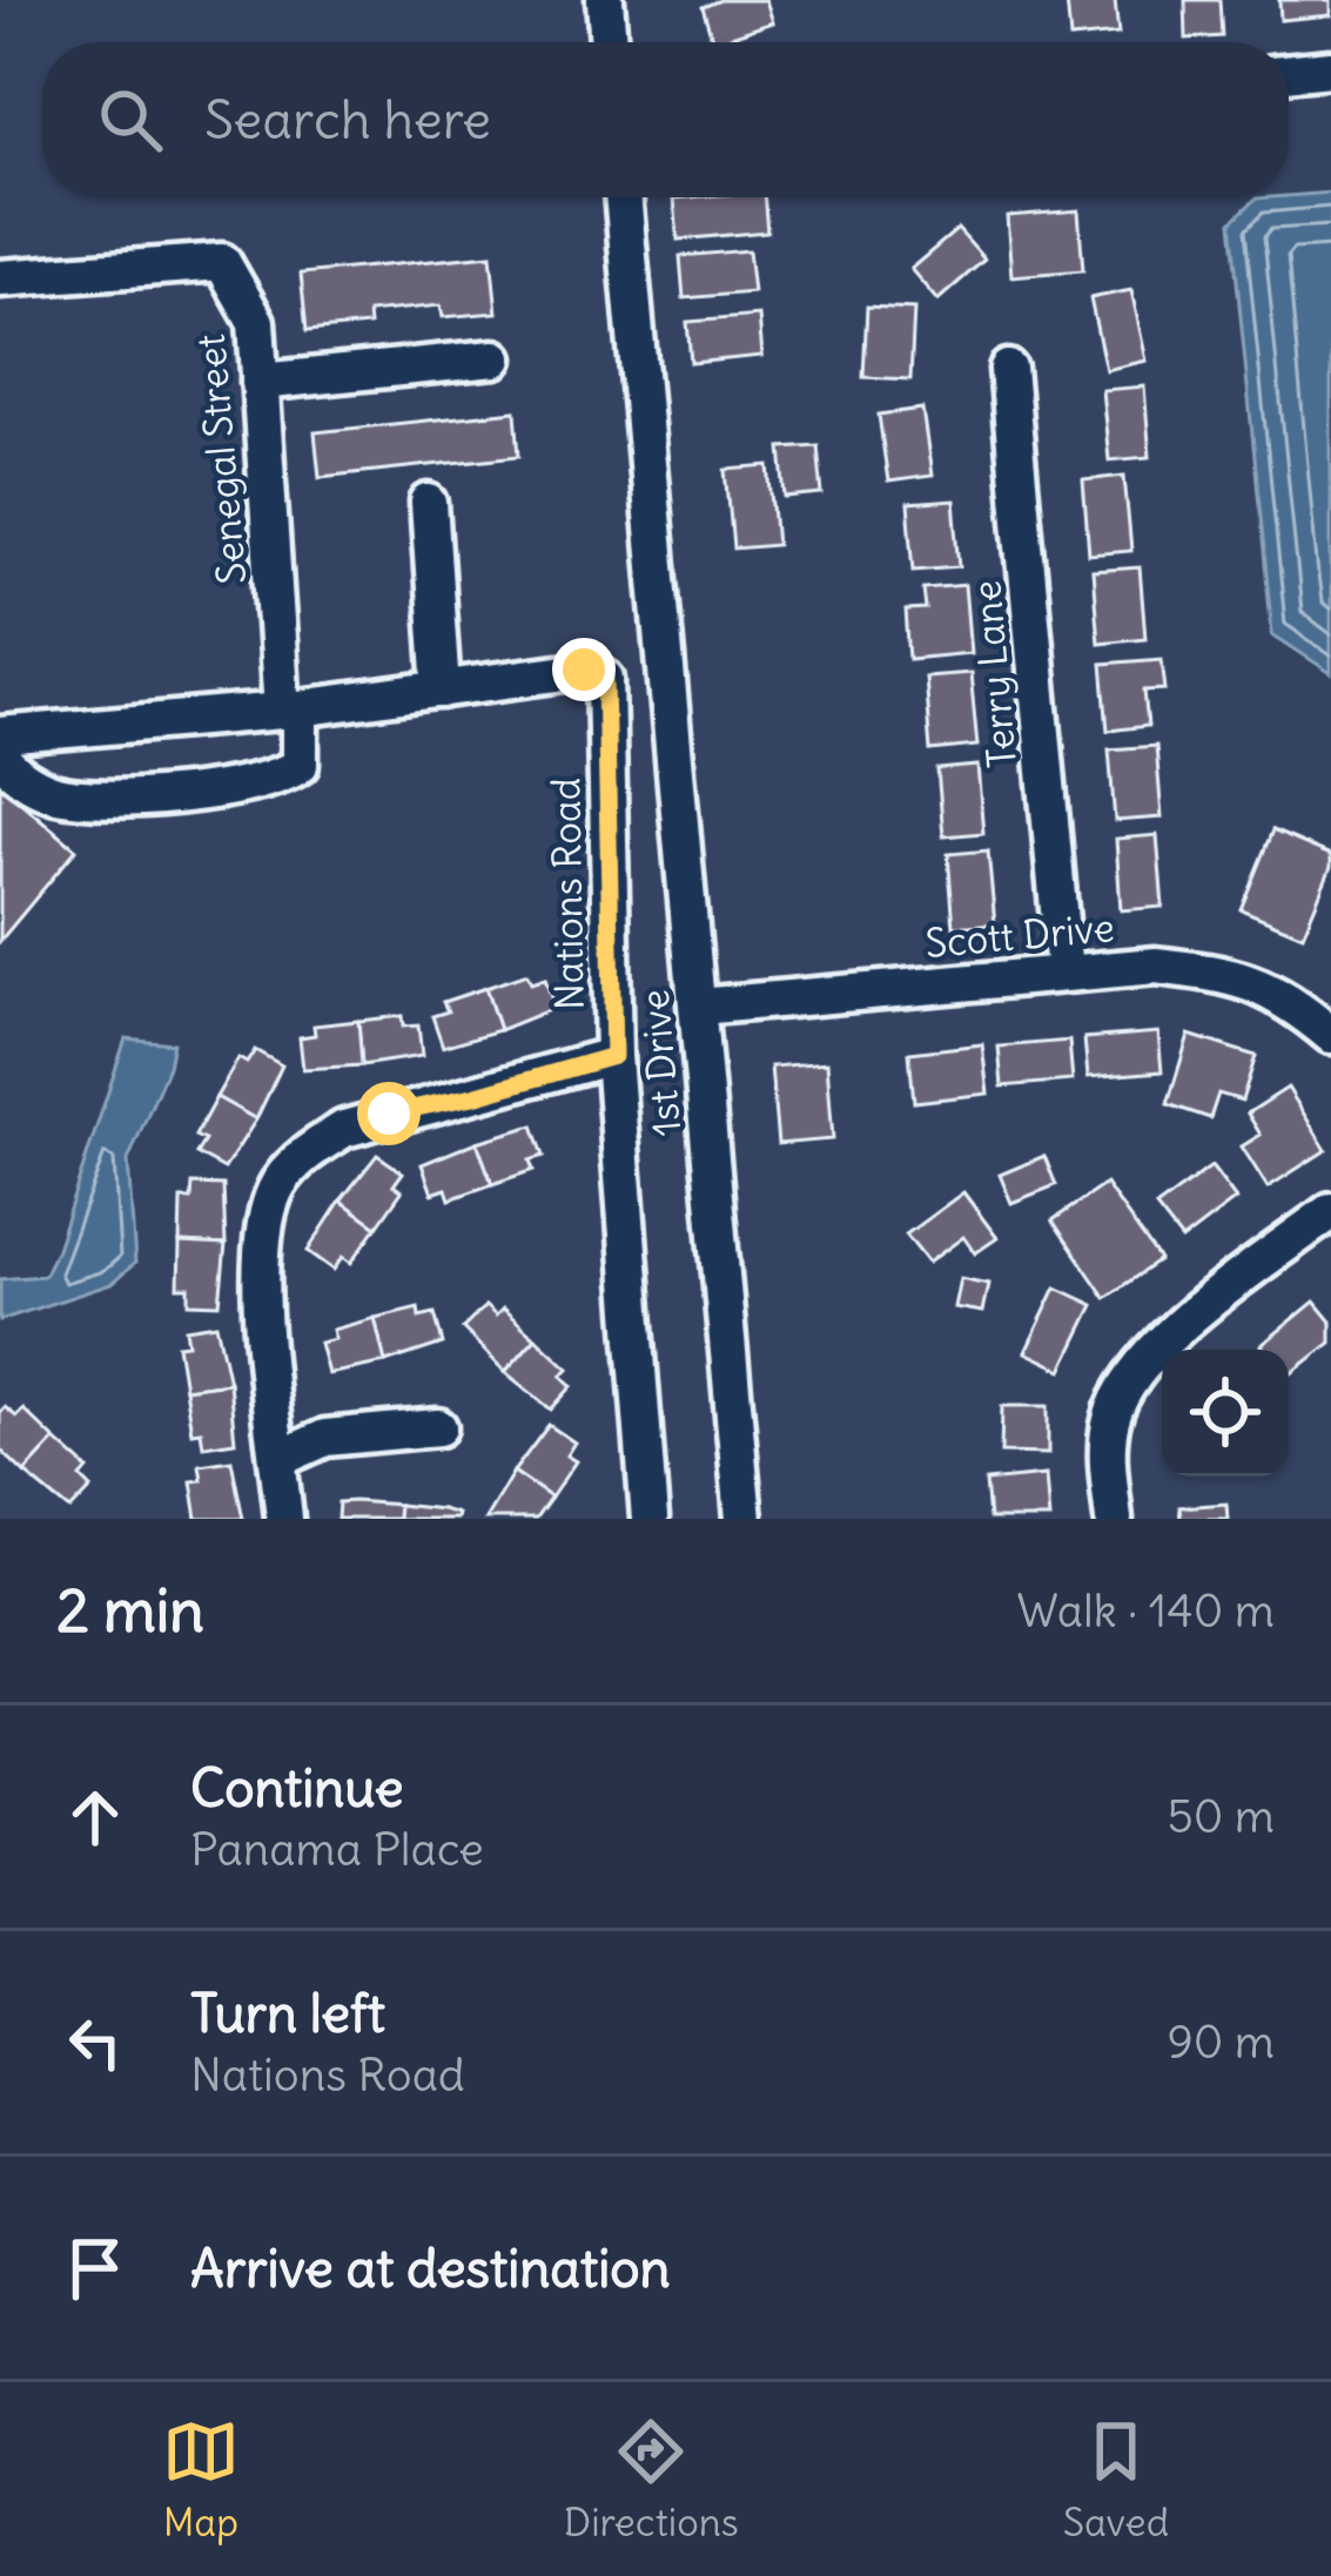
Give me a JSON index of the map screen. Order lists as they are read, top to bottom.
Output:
{
  "streets": {
    "street": [
      "Senegal Street",
      "Terry Lane",
      "Nations Road",
      "Scott Drive",
      "1st Drive"
    ]
  },
  "crossings": [
    ["Senegal Street", "Nations Road"],
    ["Terry Lane", "Scott Drive"],
    ["Scott Drive", "1st Drive"]
  ],
  "page": {
    "search": "Search here",
    "heading": ["2 min", "Walk · 140 m"],
    "list": [
      ["Continue", "Panama Place", "50 m"],
      ["Turn left", "Nations Road", "90 m"],
      "Arrive at destination"
    ],
    "nav": ["Map", "Directions", "Saved"]
  }
}
